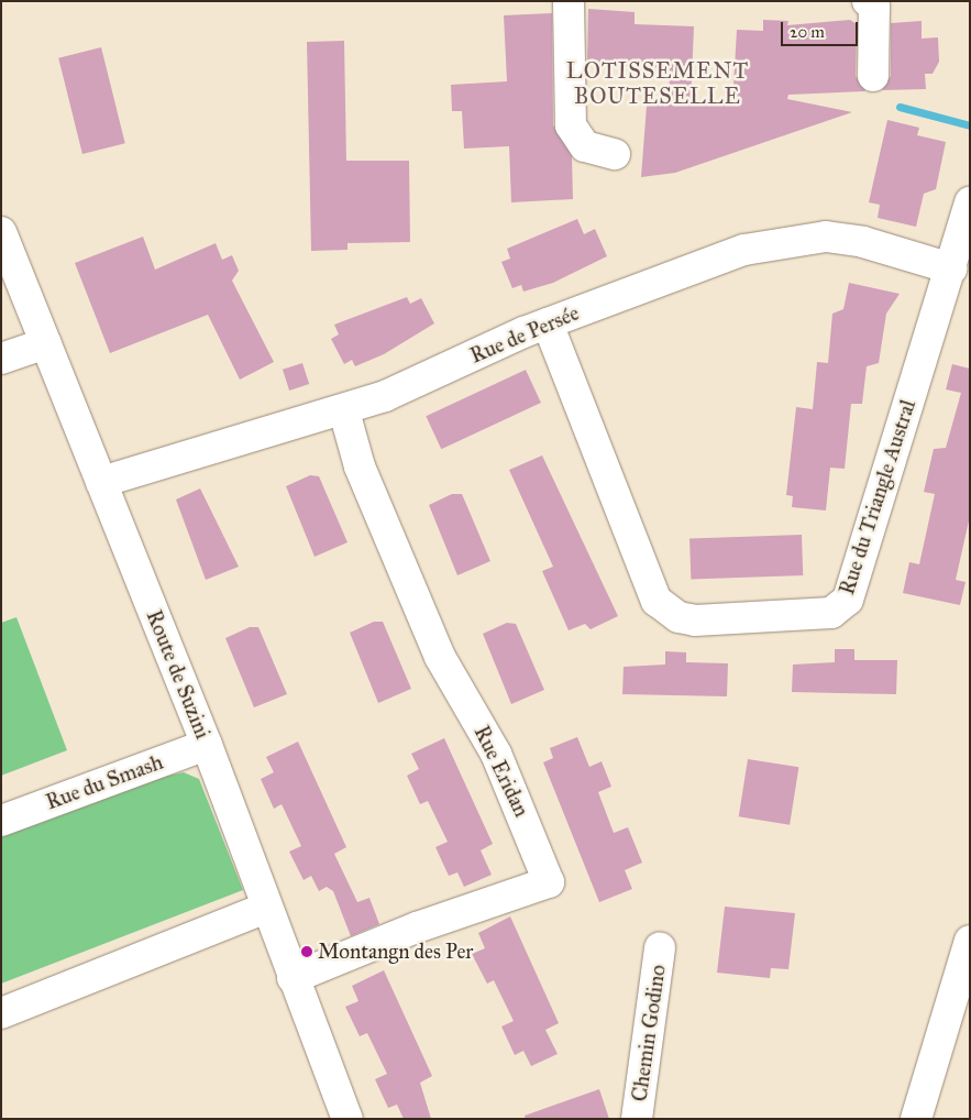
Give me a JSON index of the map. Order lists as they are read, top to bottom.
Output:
{
  "streets": {
    "street": [
      "Rue de Persée",
      "Rue du Triangle Austral",
      "Route de Suzini",
      "Rue Eridan",
      "Rue du Smash",
      "Chemin Godino"
    ]
  },
  "crossings": [
    ["Rue de Persée", "Rue du Triangle Austral"],
    ["Rue de Persée", "Route de Suzini"],
    ["Rue de Persée", "Rue Eridan"],
    ["Route de Suzini", "Rue Eridan"],
    ["Route de Suzini", "Rue du Smash"]
  ],
  "districts": ["LOTISSEMENT BOUTESELLE"],
  "places": ["Montangn des Per"],
  "scale_bar": "20 m"
}
